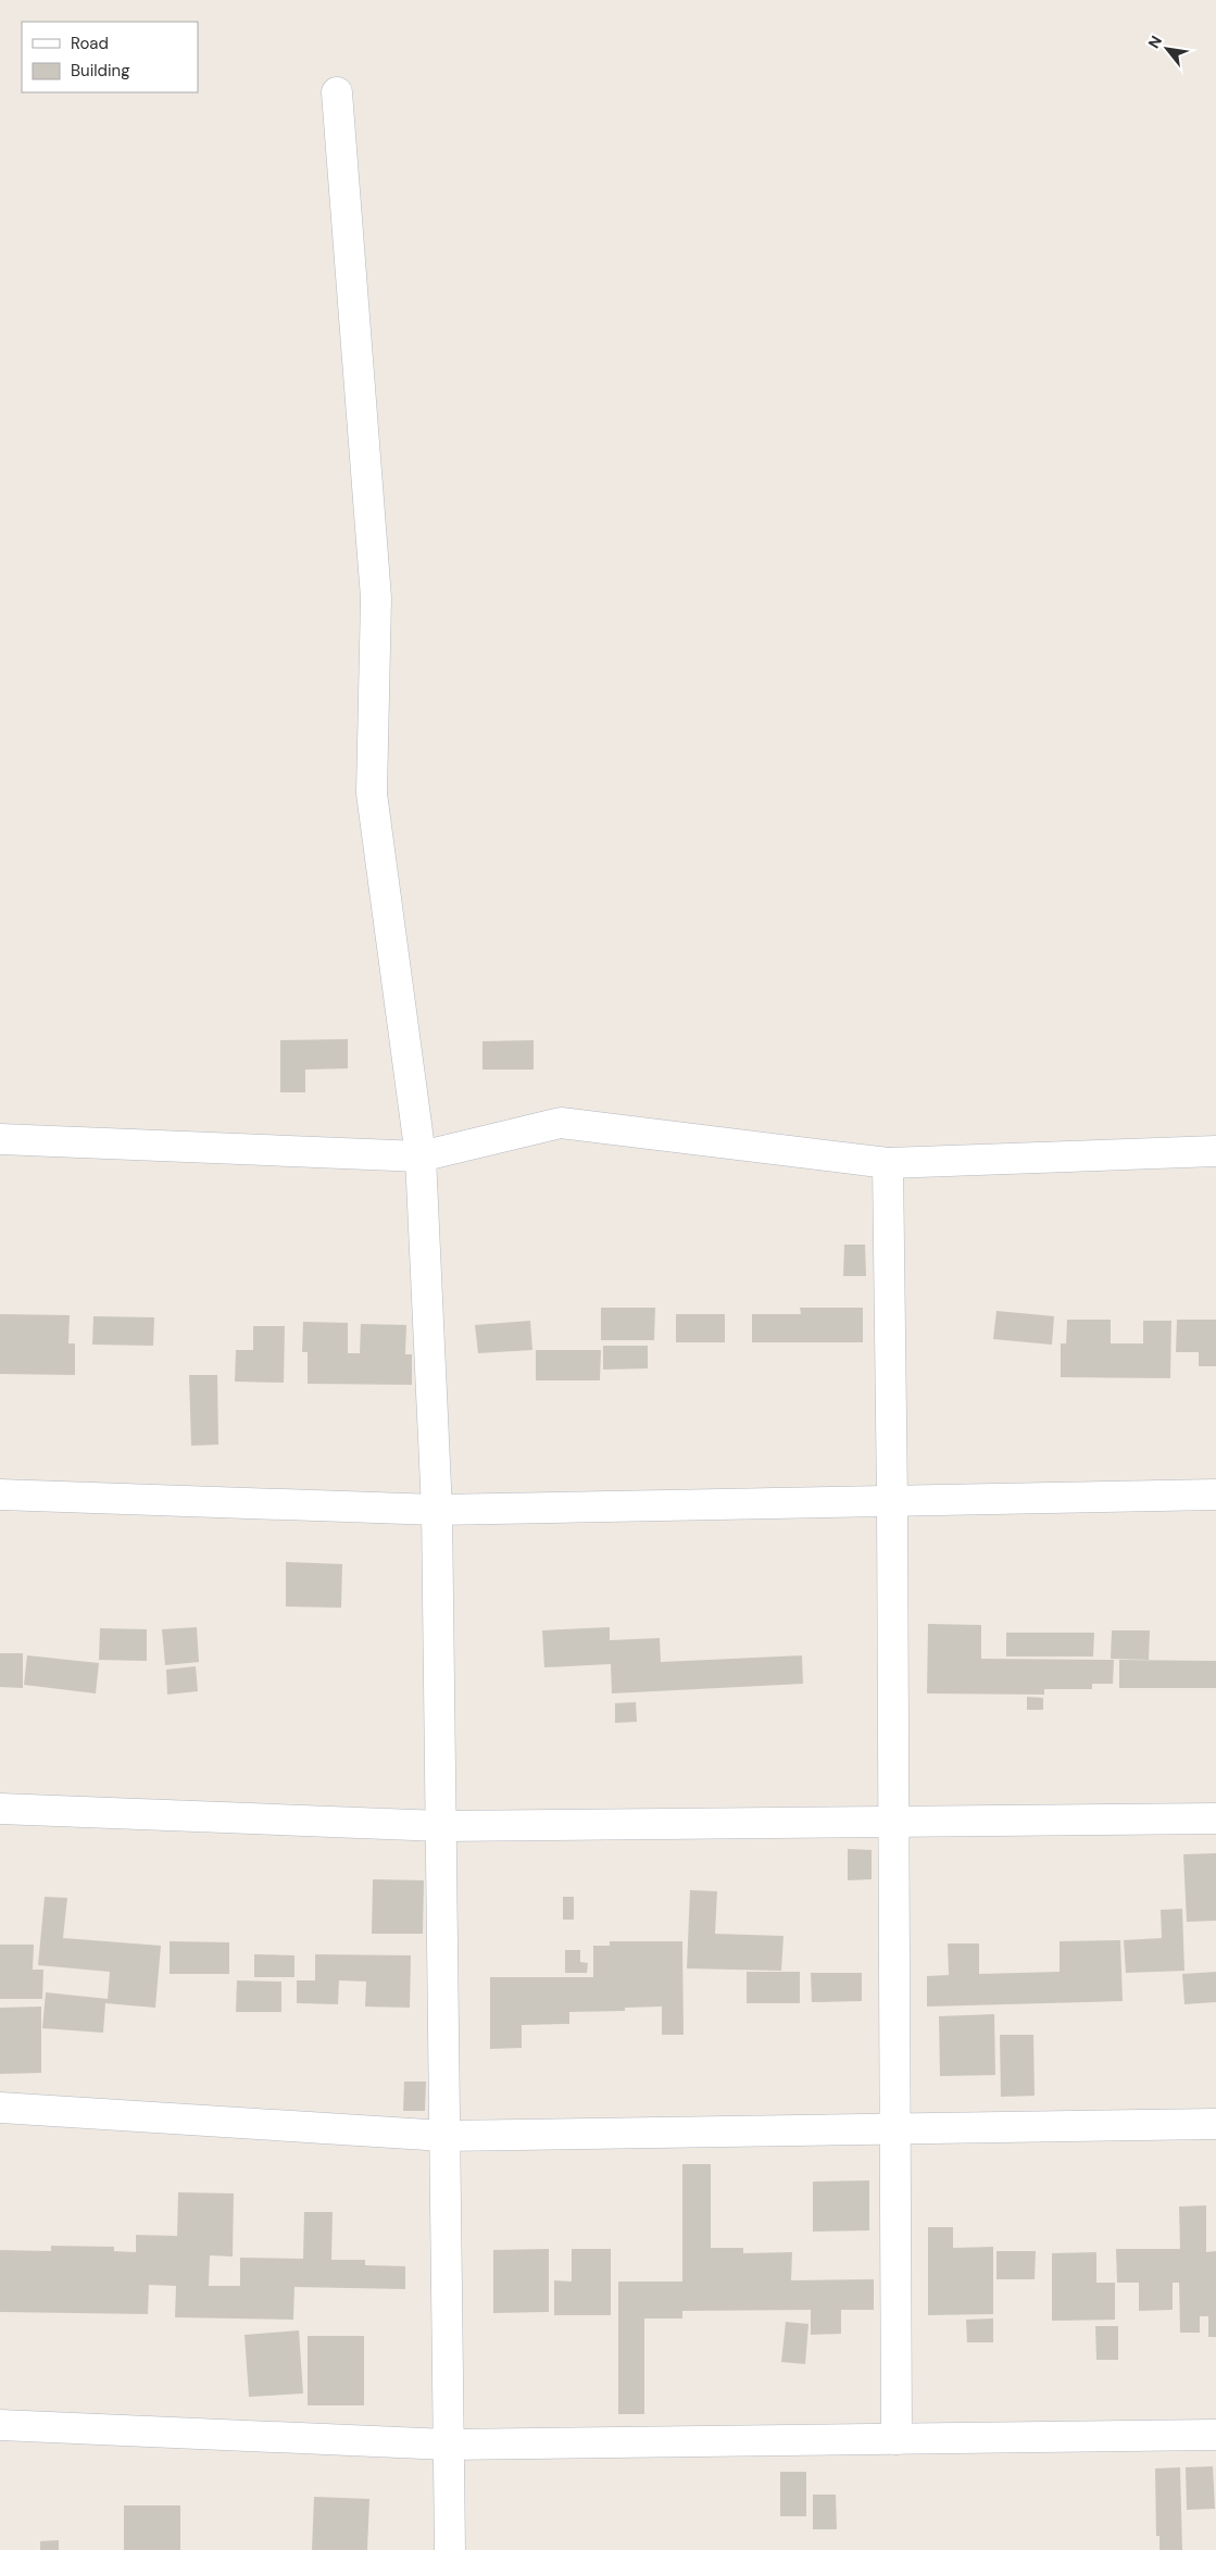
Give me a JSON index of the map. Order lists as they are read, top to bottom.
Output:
{
  "legend": ["Road", "Building"],
  "north": "top left"
}
